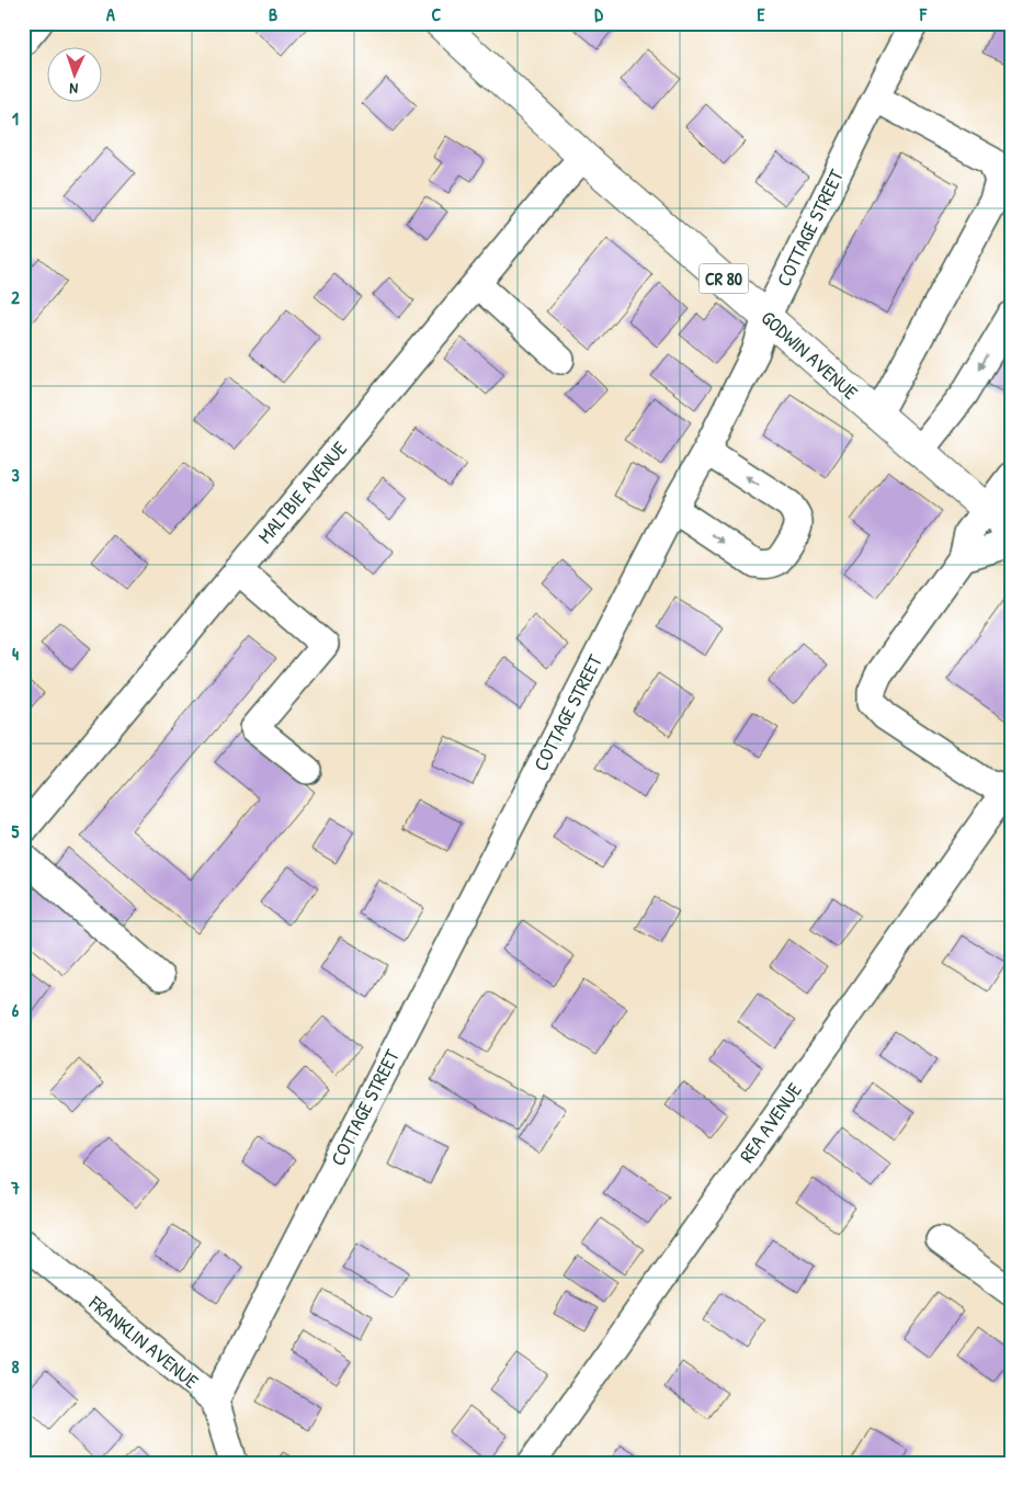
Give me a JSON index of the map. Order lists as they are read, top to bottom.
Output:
{
  "streets": {
    "main road": ["CR 80", "GODWIN AVENUE"],
    "street": [
      "COTTAGE STREET",
      "MALTBIE AVENUE",
      "REA AVENUE",
      "FRANKLIN AVENUE"
    ]
  },
  "crossings": [
    ["COTTAGE STREET", "GODWIN AVENUE"],
    ["COTTAGE STREET", "FRANKLIN AVENUE"],
    ["GODWIN AVENUE", "MALTBIE AVENUE"]
  ],
  "north": "bottom",
  "grid": {
    "columns": [
      "A",
      "B",
      "C",
      "D",
      "E",
      "F"
    ],
    "rows": [
      "1",
      "2",
      "3",
      "4",
      "5",
      "6",
      "7",
      "8"
    ]
  }
}
